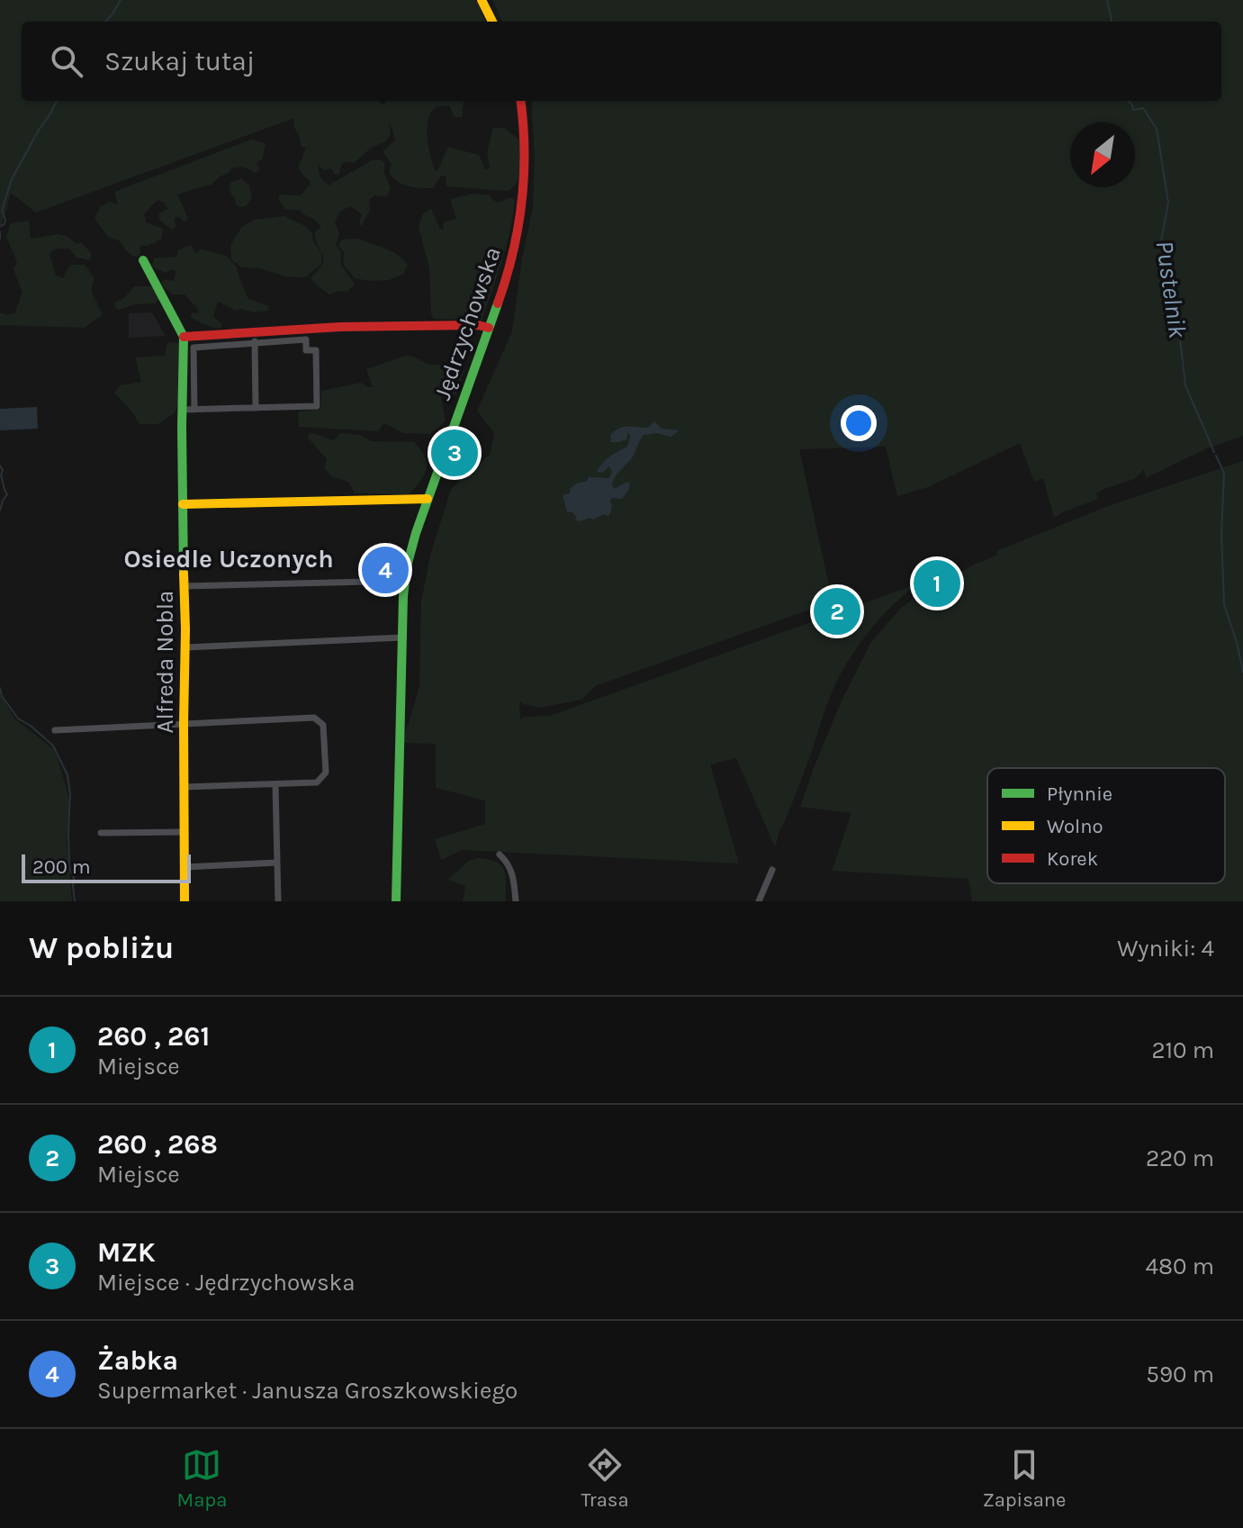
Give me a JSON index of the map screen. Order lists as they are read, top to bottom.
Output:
{
  "streets": {
    "street": ["Jędrzychowska", "Alfreda Nobla"]
  },
  "districts": ["Osiedle Uczonych"],
  "water": ["Pustelnik"],
  "legend": ["Płynnie", "Wolno", "Korek"],
  "scale_bar": "200 m",
  "north": "bottom left",
  "page": {
    "search": "Szukaj tutaj",
    "pins": [
      "3",
      "4",
      "1",
      "2"
    ],
    "scale": "200 m",
    "heading": ["W pobliżu", "Wyniki: 4"],
    "list": [
      {
        "mark": "1",
        "name": "260 , 261",
        "note": "Miejsce",
        "value": "210 m"
      },
      {
        "mark": "2",
        "name": "260 , 268",
        "note": "Miejsce",
        "value": "220 m"
      },
      {
        "mark": "3",
        "name": "MZK",
        "note": "Miejsce · Jędrzychowska",
        "value": "480 m"
      },
      {
        "mark": "4",
        "name": "Żabka",
        "note": "Supermarket · Janusza Groszkowskiego",
        "value": "590 m"
      }
    ],
    "nav": ["Mapa", "Trasa", "Zapisane"]
  }
}
